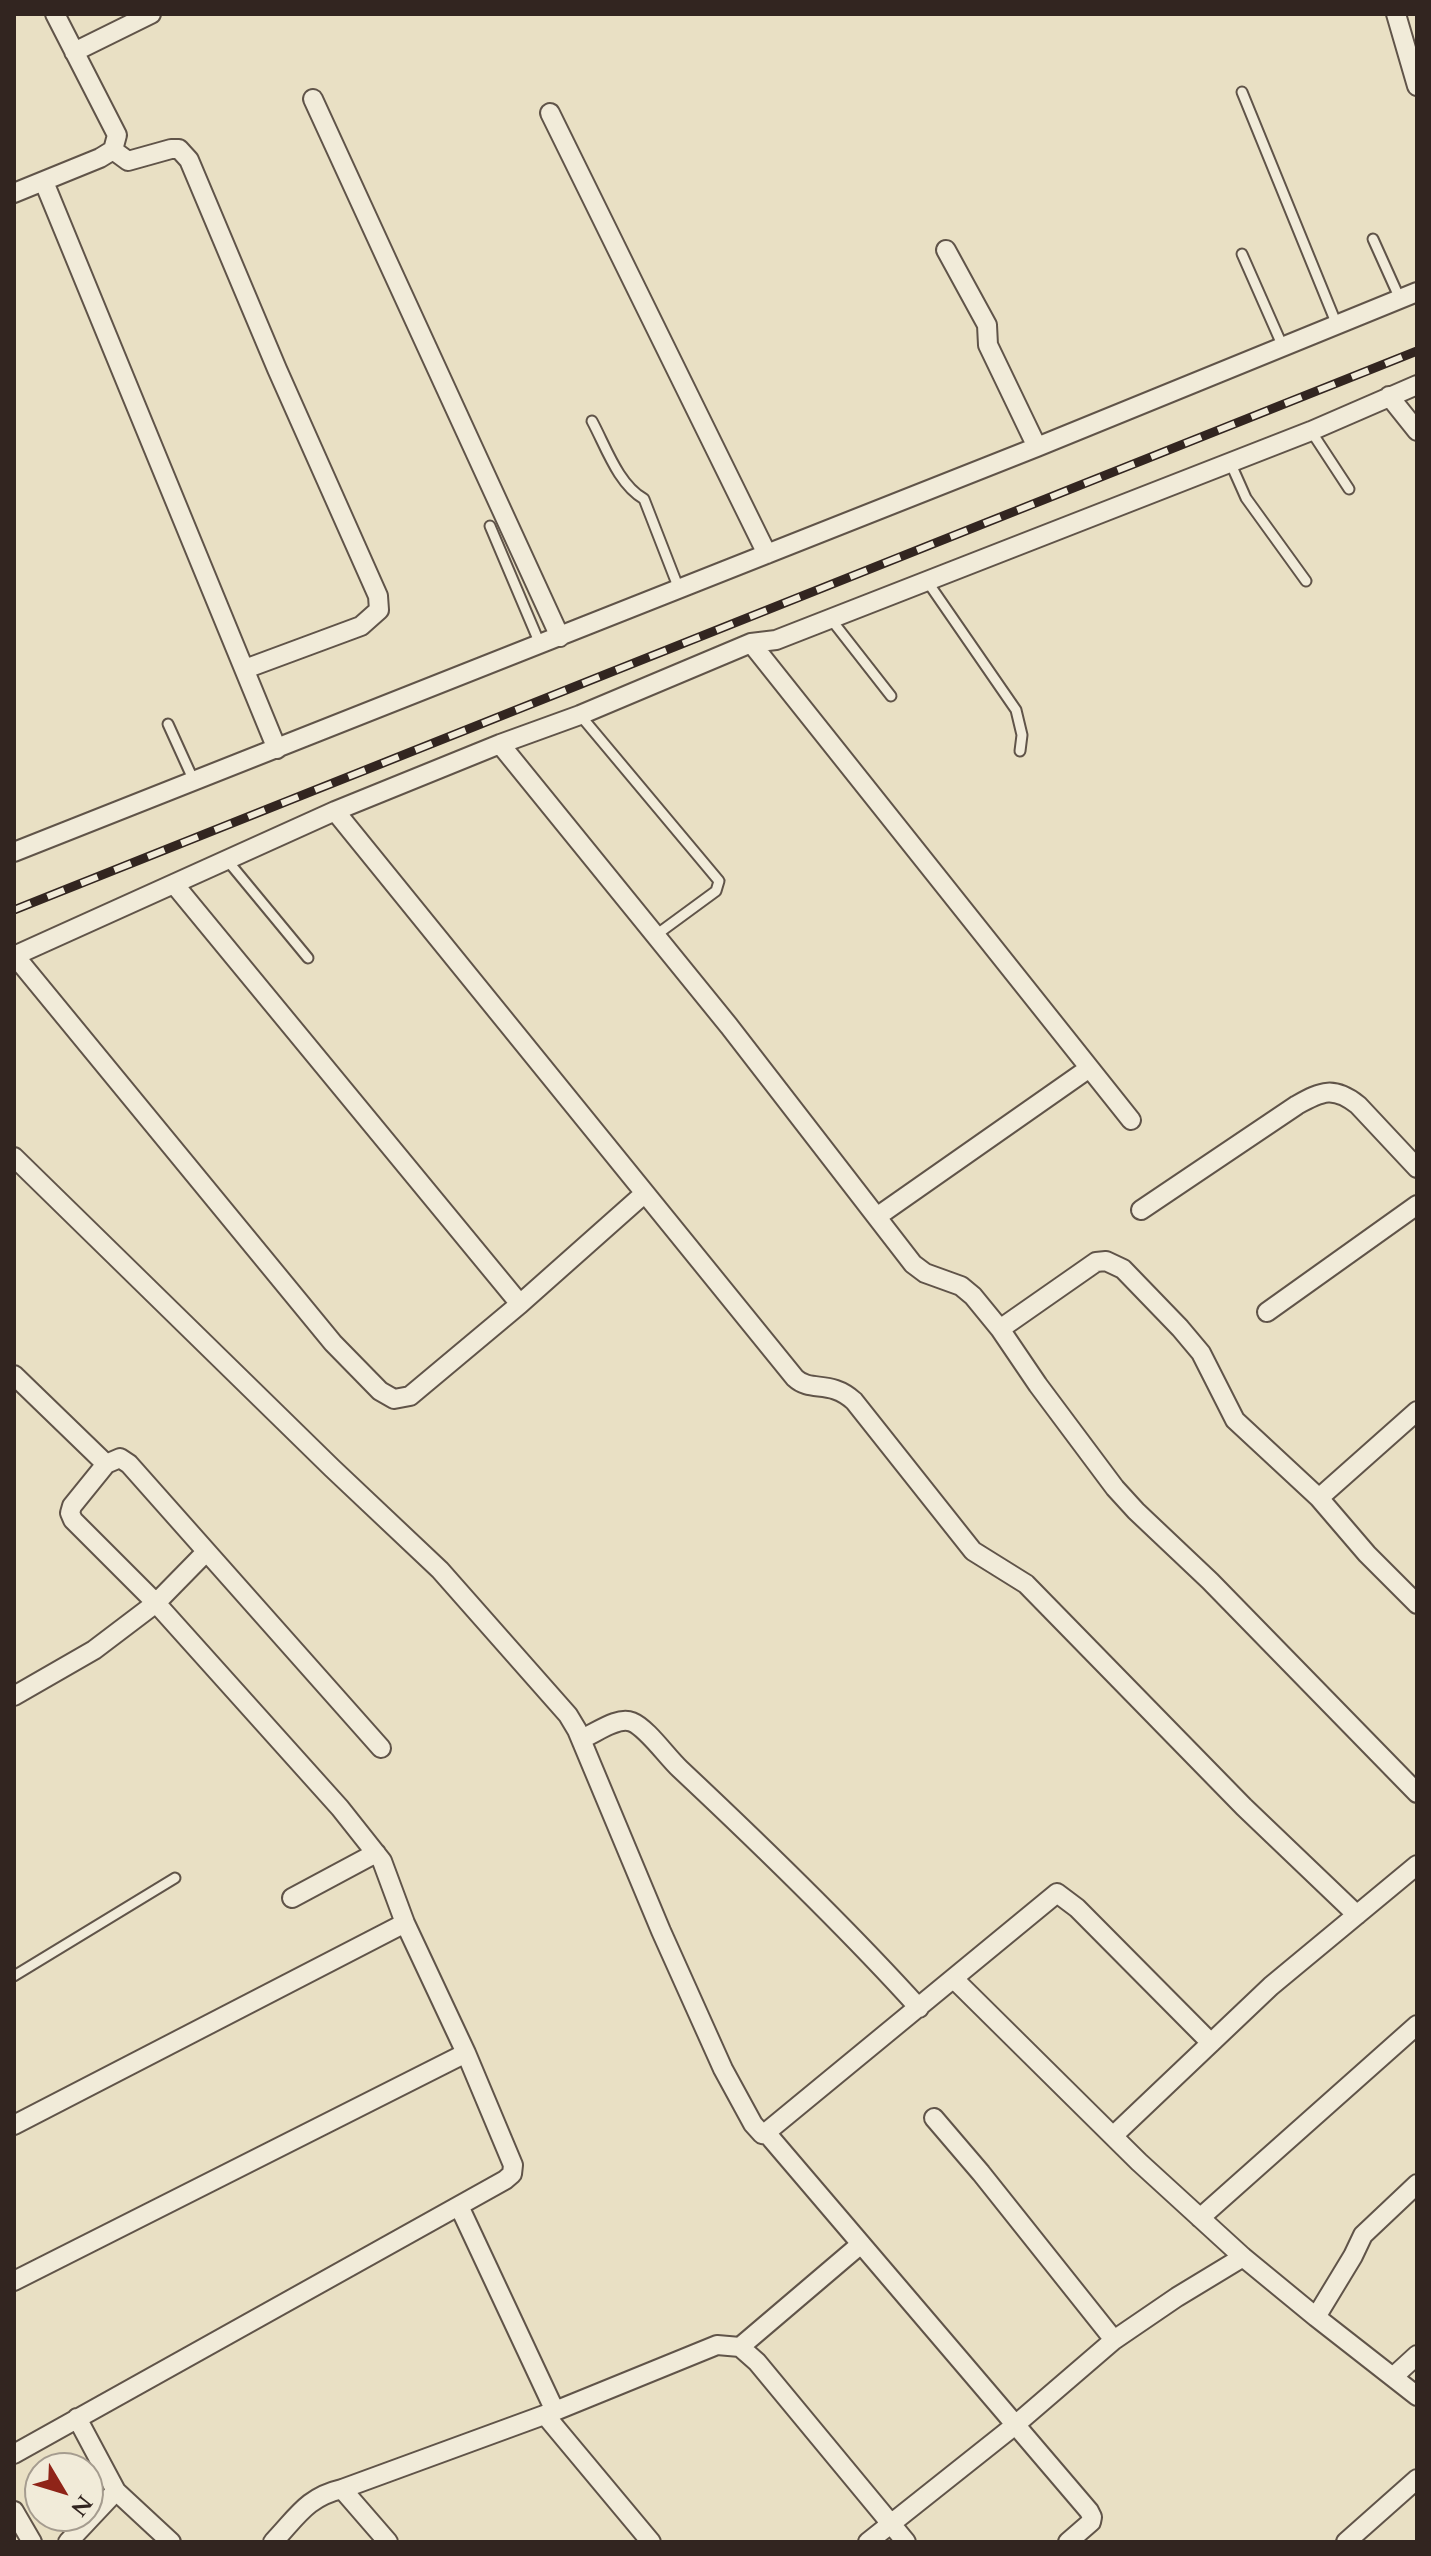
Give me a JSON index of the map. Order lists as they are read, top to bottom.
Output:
{
  "north": "bottom right"
}
